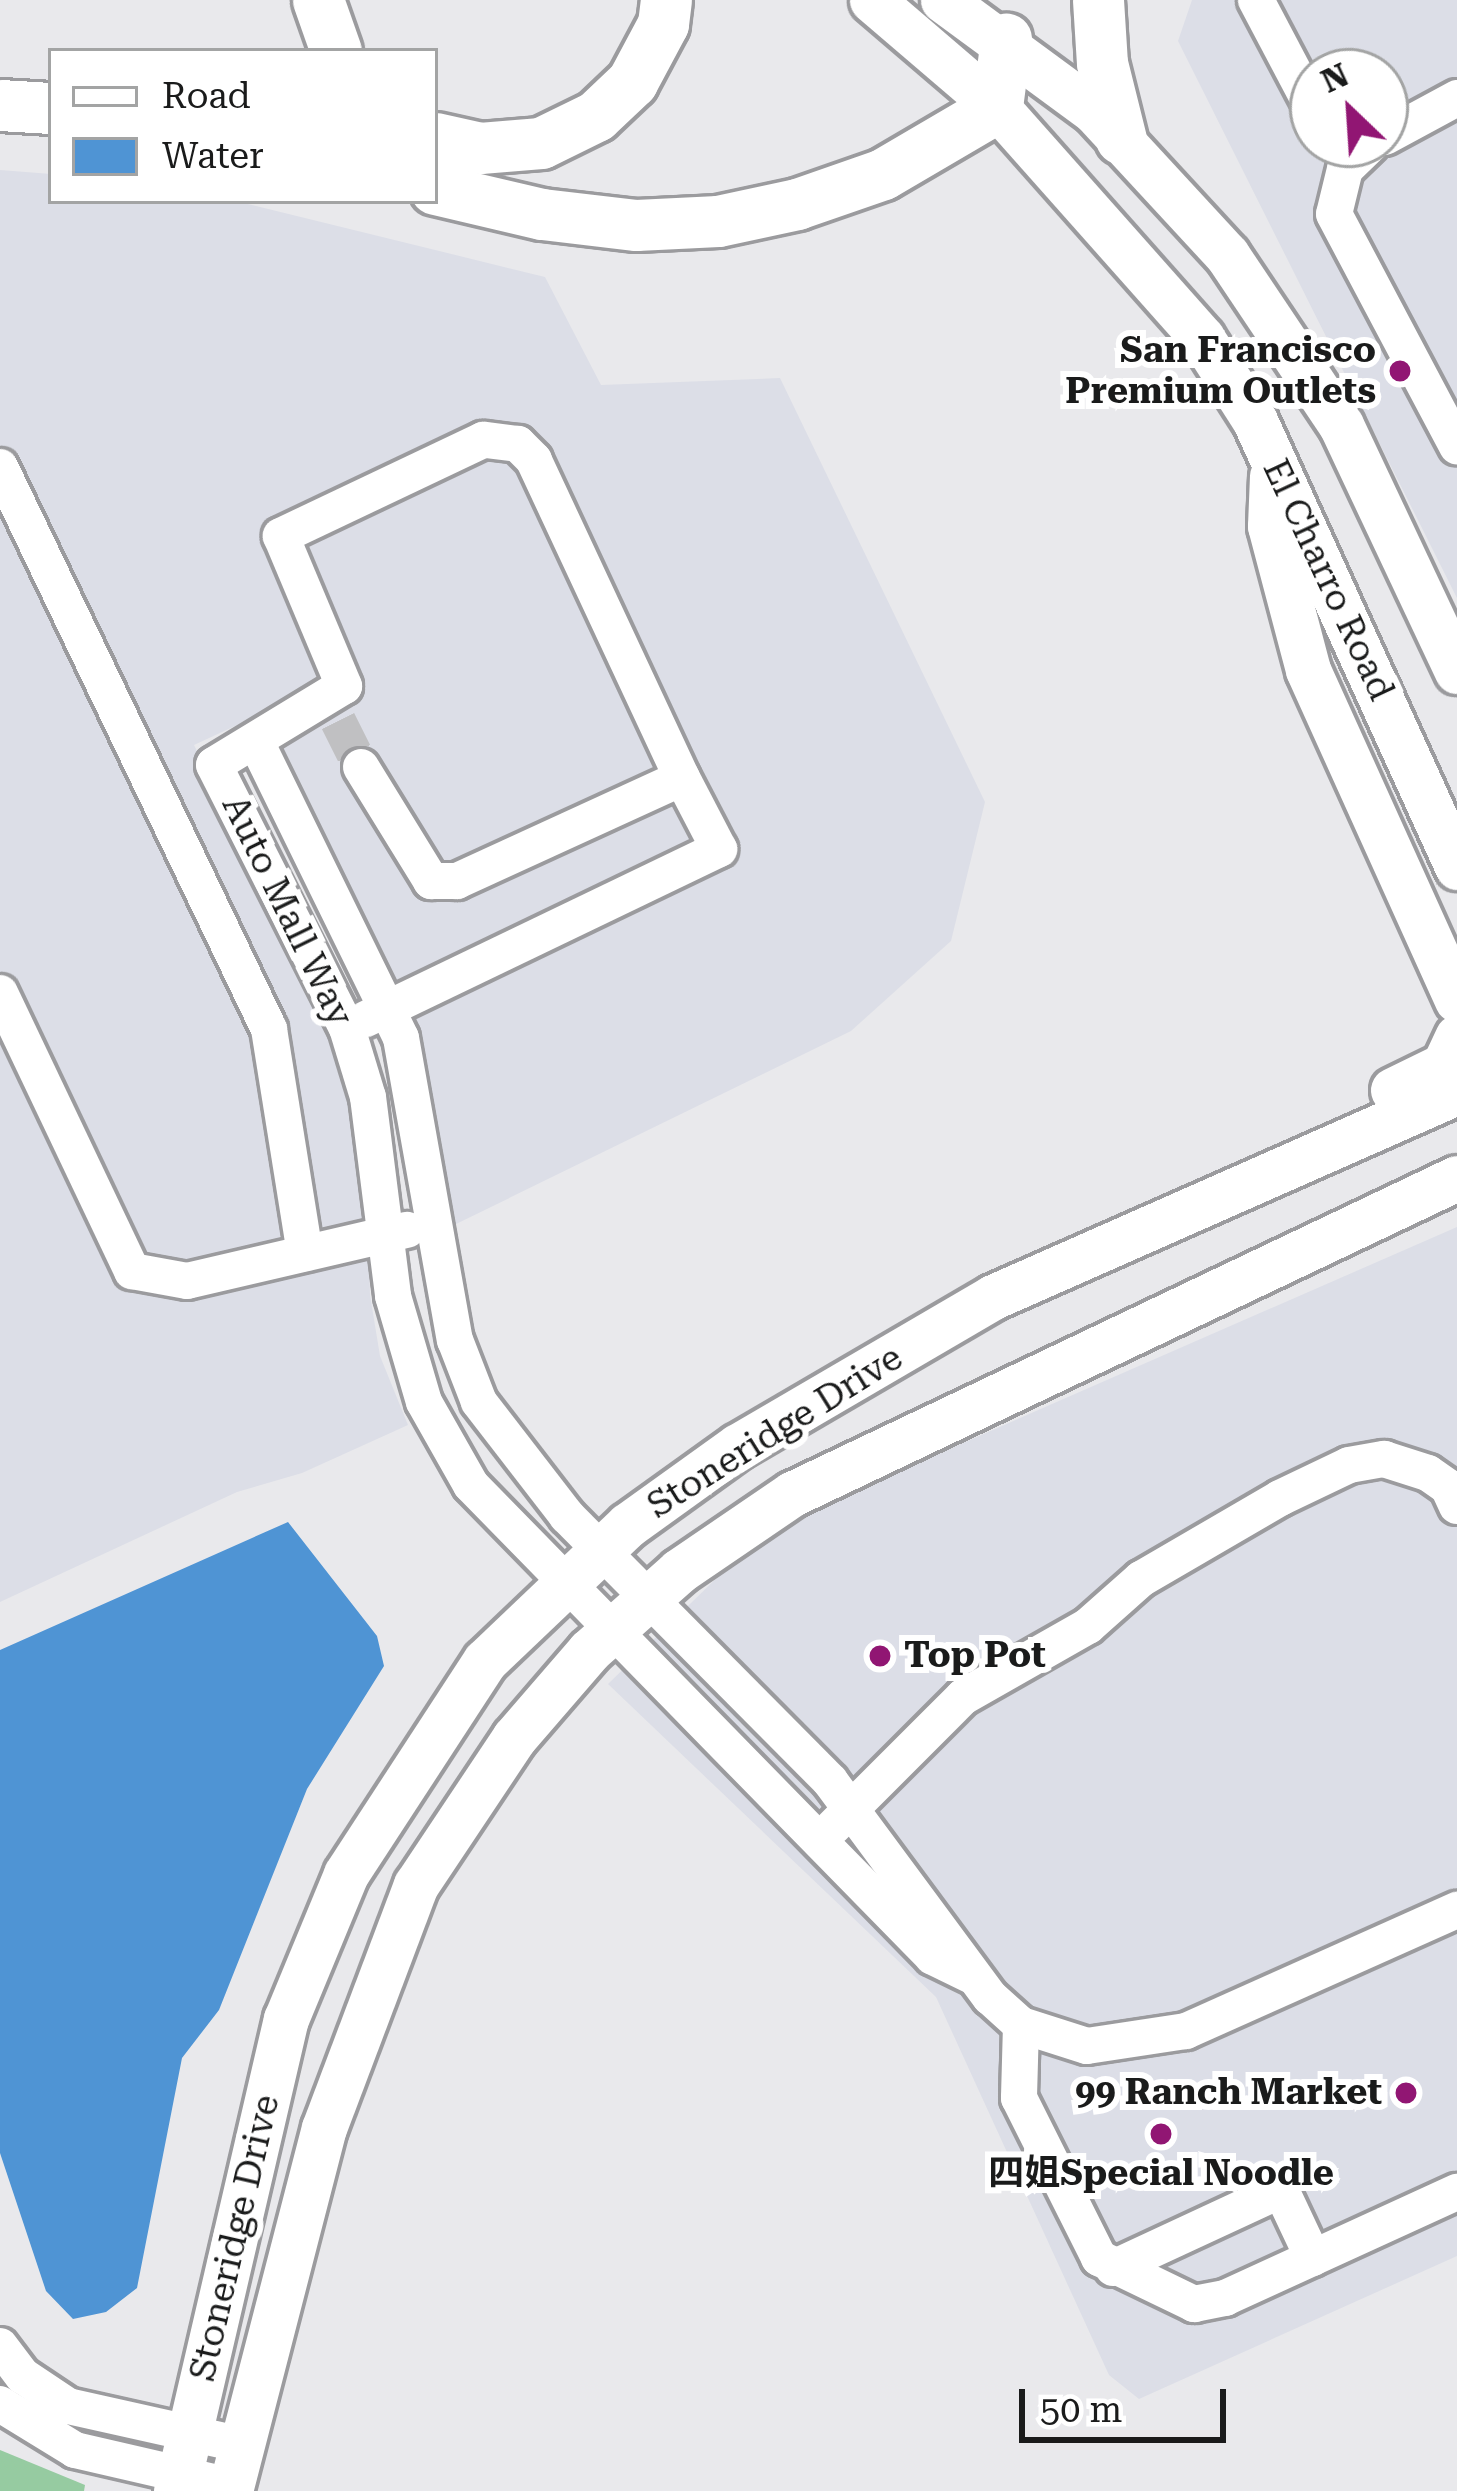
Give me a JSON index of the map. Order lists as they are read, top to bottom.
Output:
{
  "streets": {
    "main road": ["El Charro Road", "Stoneridge Drive"],
    "street": ["Auto Mall Way"]
  },
  "crossings": [
    ["Auto Mall Way", "Stoneridge Drive"]
  ],
  "places": [
    "San Francisco Premium Outlets",
    "Top Pot",
    "99 Ranch Market",
    "四姐Special Noodle"
  ],
  "legend": ["Road", "Water"],
  "scale_bar": "50 m",
  "north": "top left"
}
